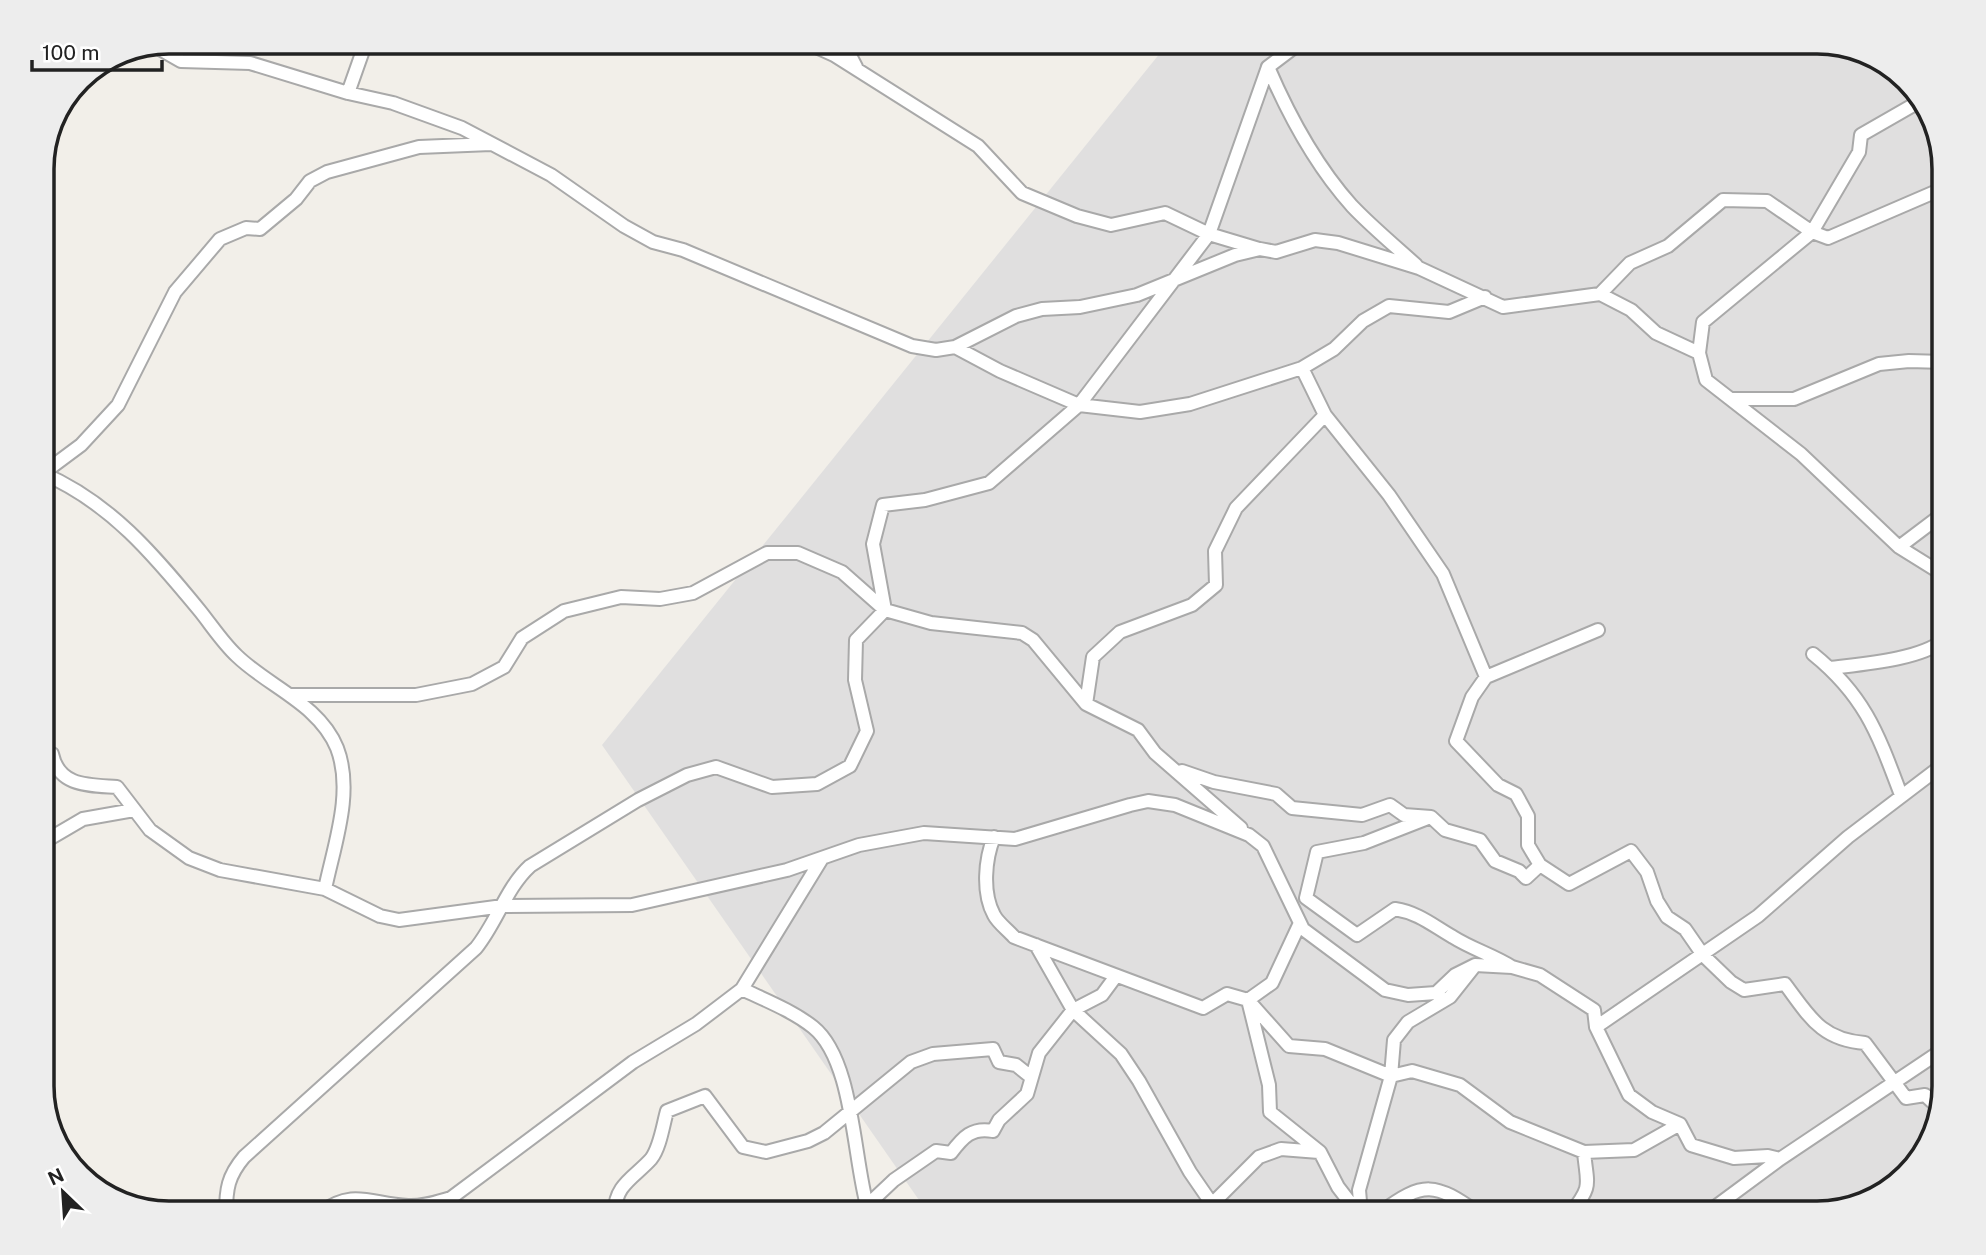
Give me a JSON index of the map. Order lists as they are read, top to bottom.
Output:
{
  "scale_bar": "100 m",
  "north": "top left"
}
